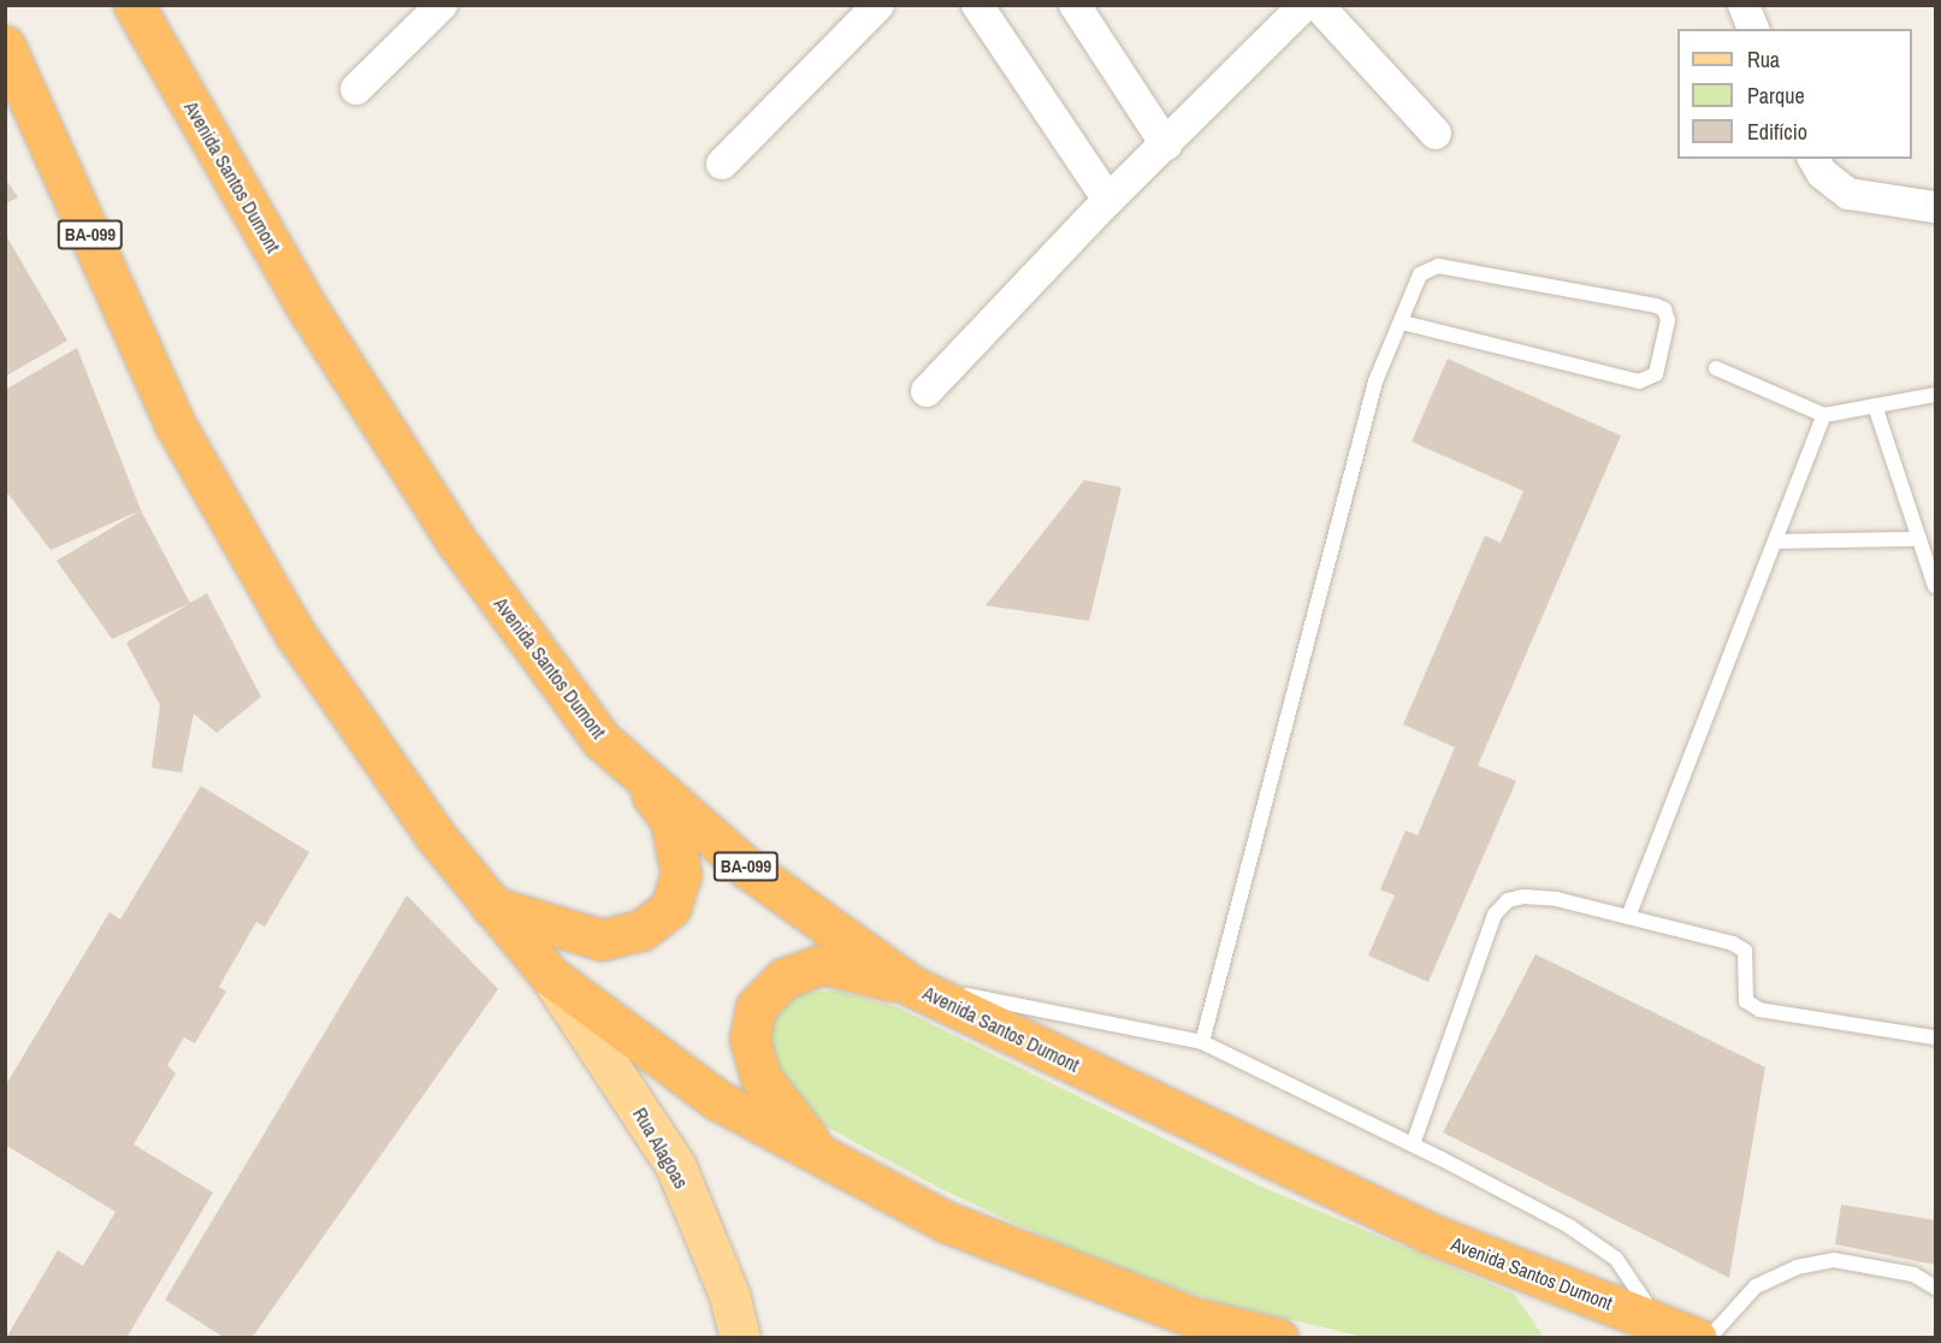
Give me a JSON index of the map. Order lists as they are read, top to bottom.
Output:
{
  "streets": {
    "highway": ["Avenida Santos Dumont", "BA-099"],
    "main road": ["Rua Alagoas"]
  },
  "crossings": [
    ["BA-099", "Rua Alagoas"]
  ],
  "legend": ["Rua", "Parque", "Edifício"]
}
